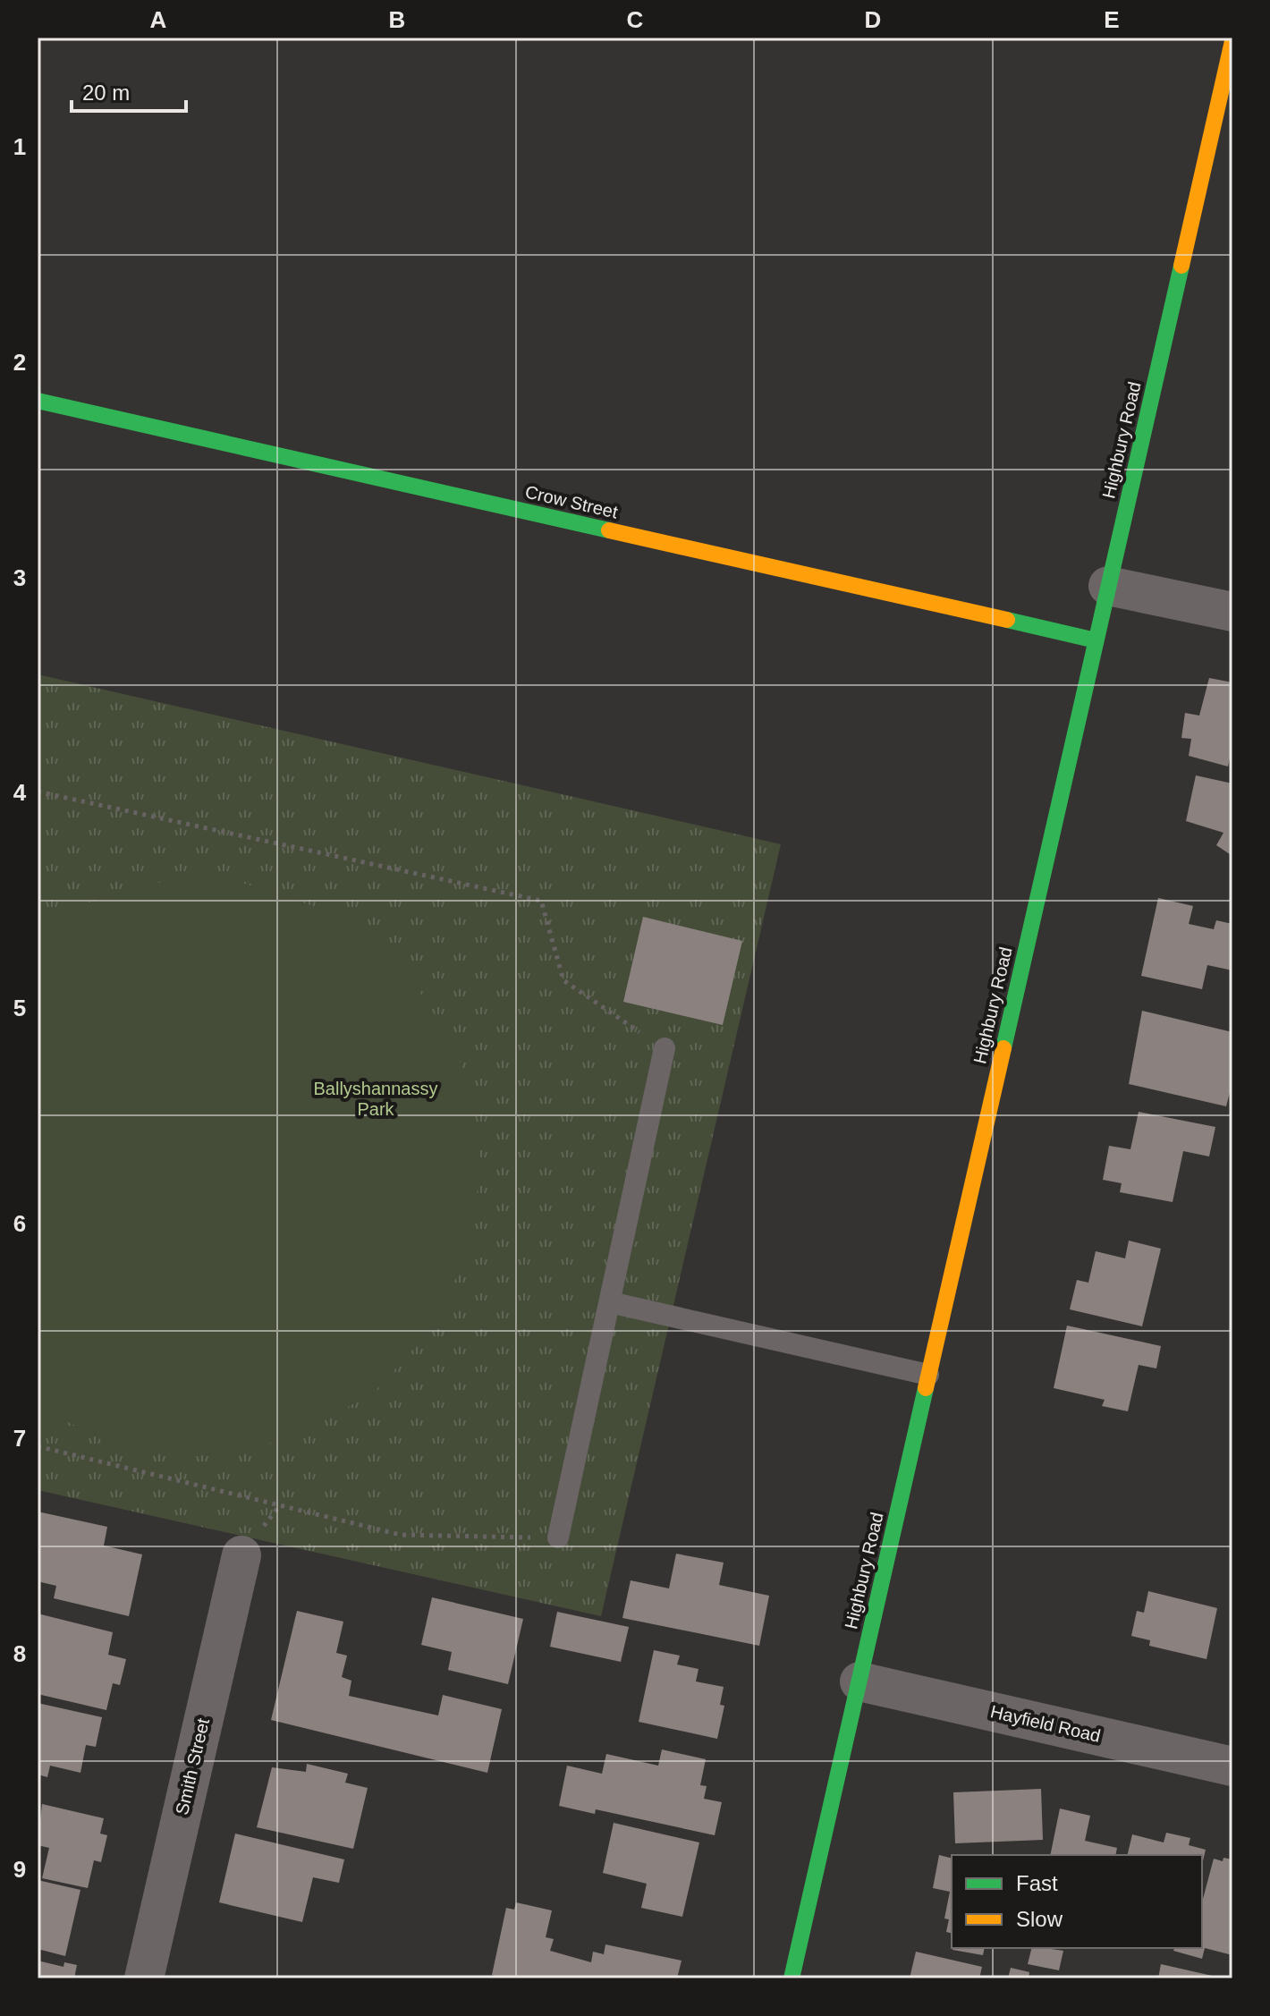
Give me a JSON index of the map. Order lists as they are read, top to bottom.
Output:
{
  "streets": {
    "main road": ["Highbury Road", "Crow Street"],
    "street": ["Hayfield Road", "Smith Street"]
  },
  "crossings": [
    ["Highbury Road", "Crow Street"],
    ["Highbury Road", "Hayfield Road"]
  ],
  "parks": ["Ballyshannassy Park"],
  "legend": ["Fast", "Slow"],
  "scale_bar": "20 m",
  "grid": {
    "columns": [
      "A",
      "B",
      "C",
      "D",
      "E"
    ],
    "rows": [
      "1",
      "2",
      "3",
      "4",
      "5",
      "6",
      "7",
      "8",
      "9"
    ]
  }
}
